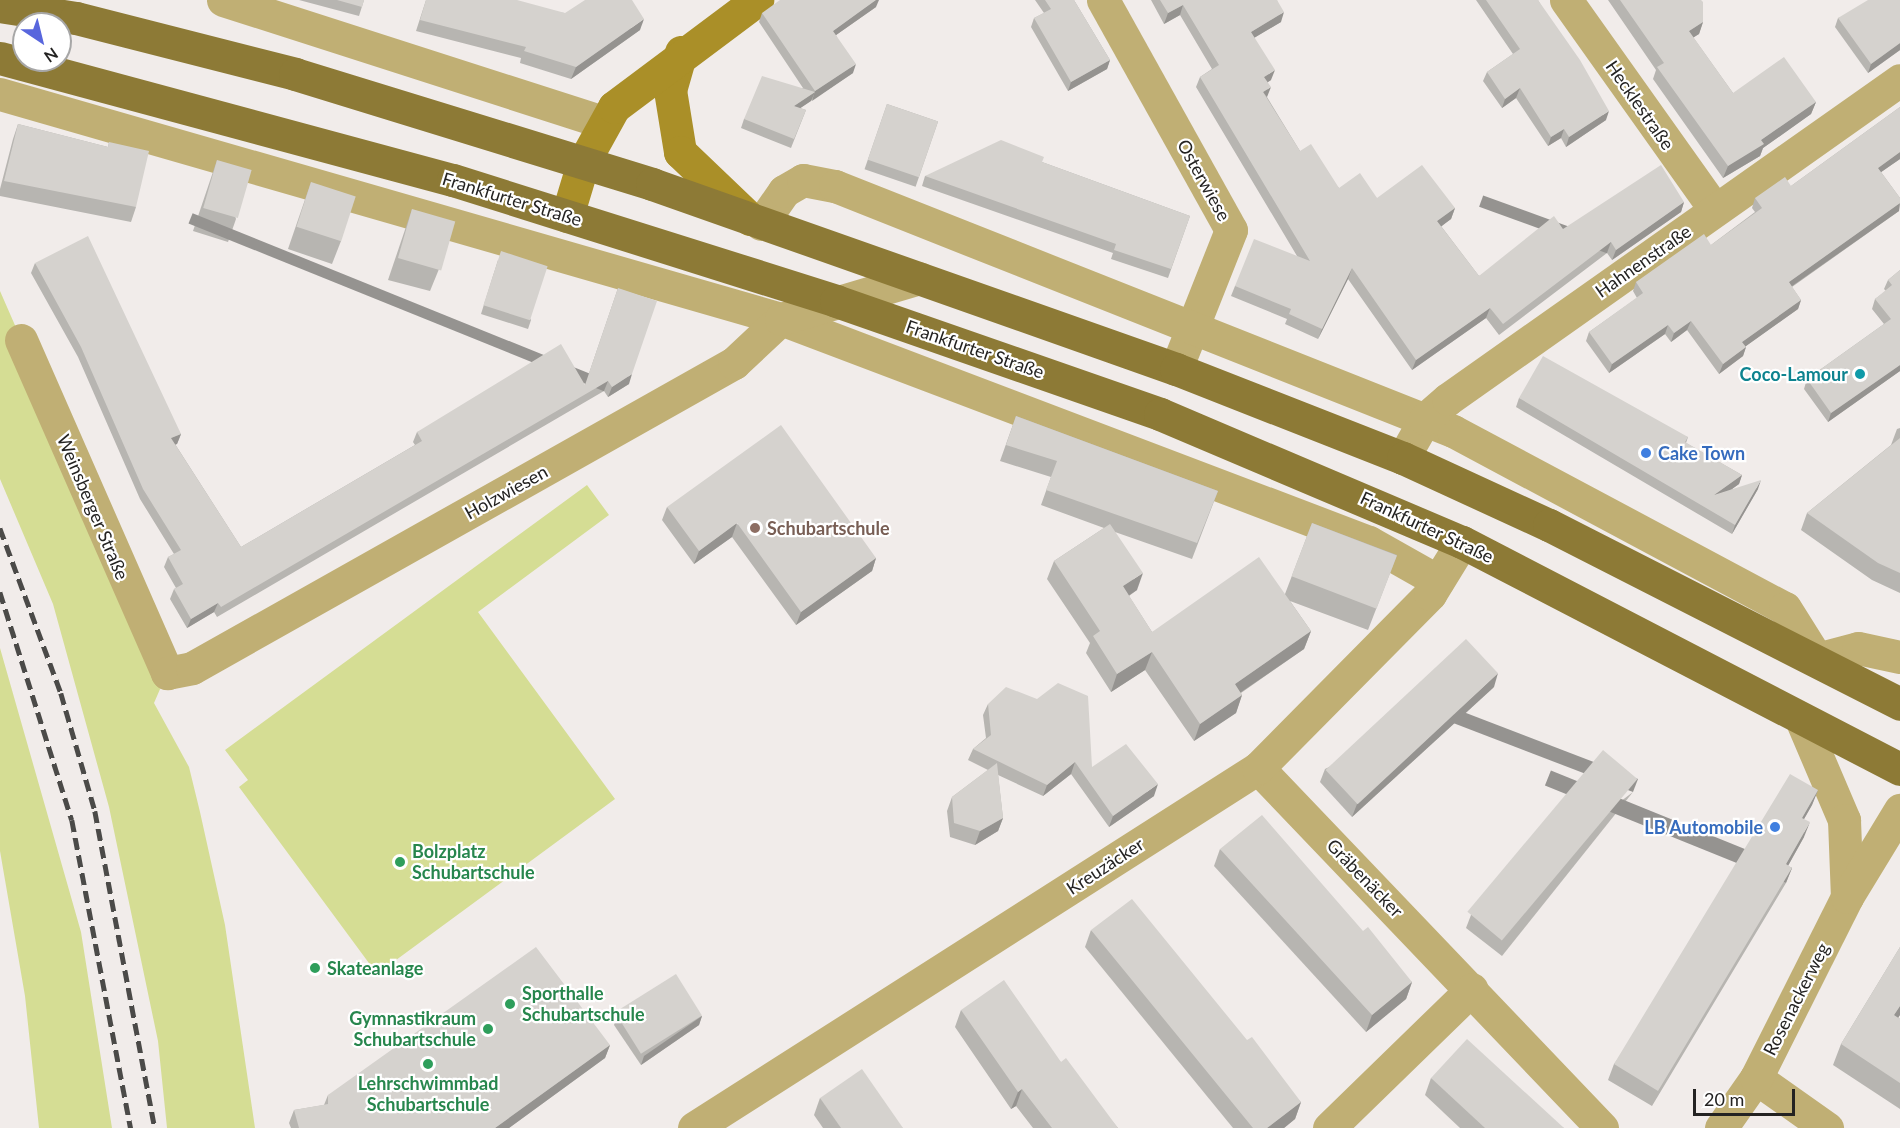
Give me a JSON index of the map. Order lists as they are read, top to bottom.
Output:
{
  "streets": {
    "main road": ["Frankfurter Straße"],
    "street": [
      "Hecklestraße",
      "Osterwiese",
      "Hahnenstraße",
      "Holzwiesen",
      "Weinsberger Straße",
      "Kreuzäcker",
      "Gräbenäcker",
      "Rosenackerweg"
    ]
  },
  "crossings": [
    ["Hecklestraße", "Hahnenstraße"],
    ["Frankfurter Straße", "Holzwiesen"],
    ["Frankfurter Straße", "Kreuzäcker"],
    ["Frankfurter Straße", "Rosenackerweg"],
    ["Holzwiesen", "Weinsberger Straße"],
    ["Kreuzäcker", "Gräbenäcker"]
  ],
  "places": [
    "Coco-Lamour",
    "Cake Town",
    "Schubartschule",
    "LB Automobile",
    "Bolzplatz Schubartschule",
    "Skateanlage",
    "Sporthalle Schubartschule",
    "Gymnastikraum Schubartschule",
    "Lehrschwimmbad Schubartschule"
  ],
  "scale_bar": "20 m",
  "north": "bottom right"
}
